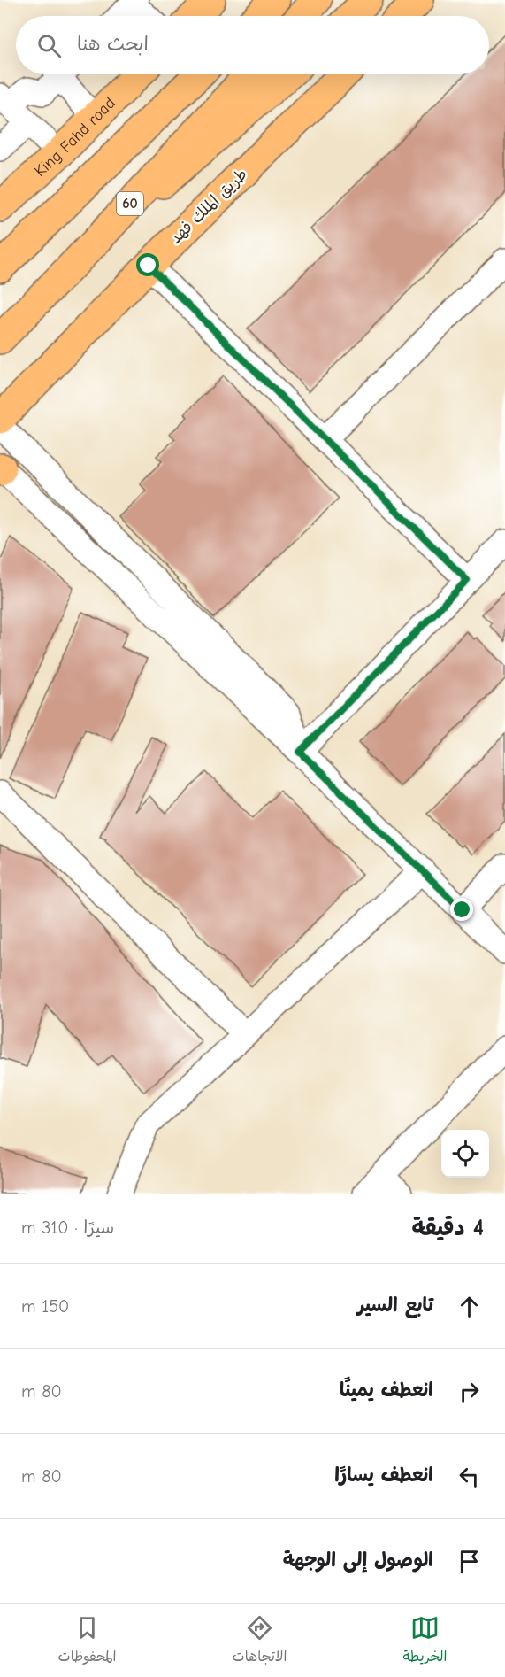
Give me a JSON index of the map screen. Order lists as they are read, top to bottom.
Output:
{
  "streets": {
    "main road": ["King Fahd road", "60", "طريق الملك فهد"]
  },
  "page": {
    "search": "ابحث هنا",
    "heading": ["4 دقيقة", "سيرًا · 310 m"],
    "list": [
      ["تابع السير", "150 m"],
      ["انعطف يمينًا", "80 m"],
      ["انعطف يسارًا", "80 m"],
      "الوصول إلى الوجهة"
    ],
    "nav": ["الخريطة", "الاتجاهات", "المحفوظات"]
  }
}
